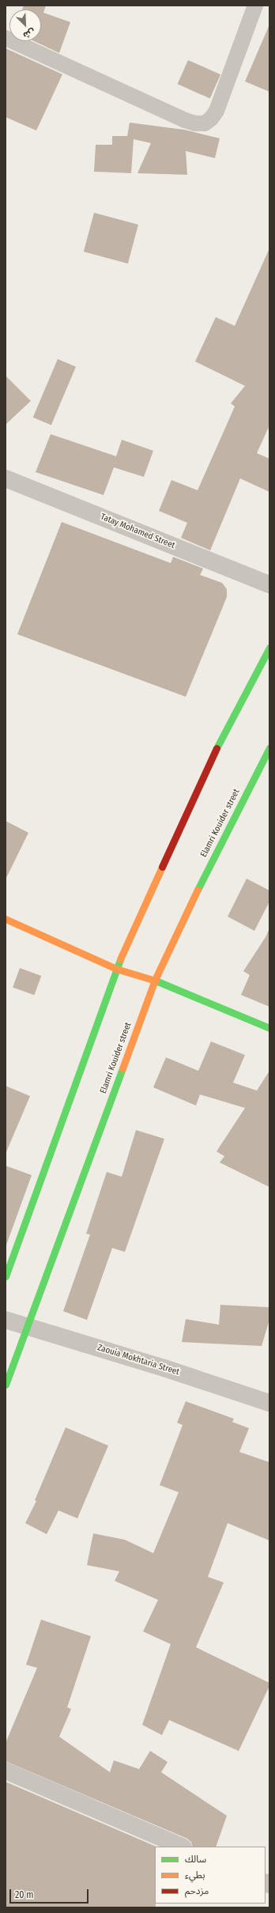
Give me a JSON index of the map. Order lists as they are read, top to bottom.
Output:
{
  "streets": {
    "street": ["Tatay Mohamed Street", "Elamri Kouider street", "Zaouia Mokhtaria Street"]
  },
  "crossings": [
    ["Elamri Kouider street", "Zaouia Mokhtaria Street"]
  ],
  "legend": ["سالك", "بطيء", "مزدحم"],
  "scale_bar": "20 m",
  "north": "bottom right"
}
